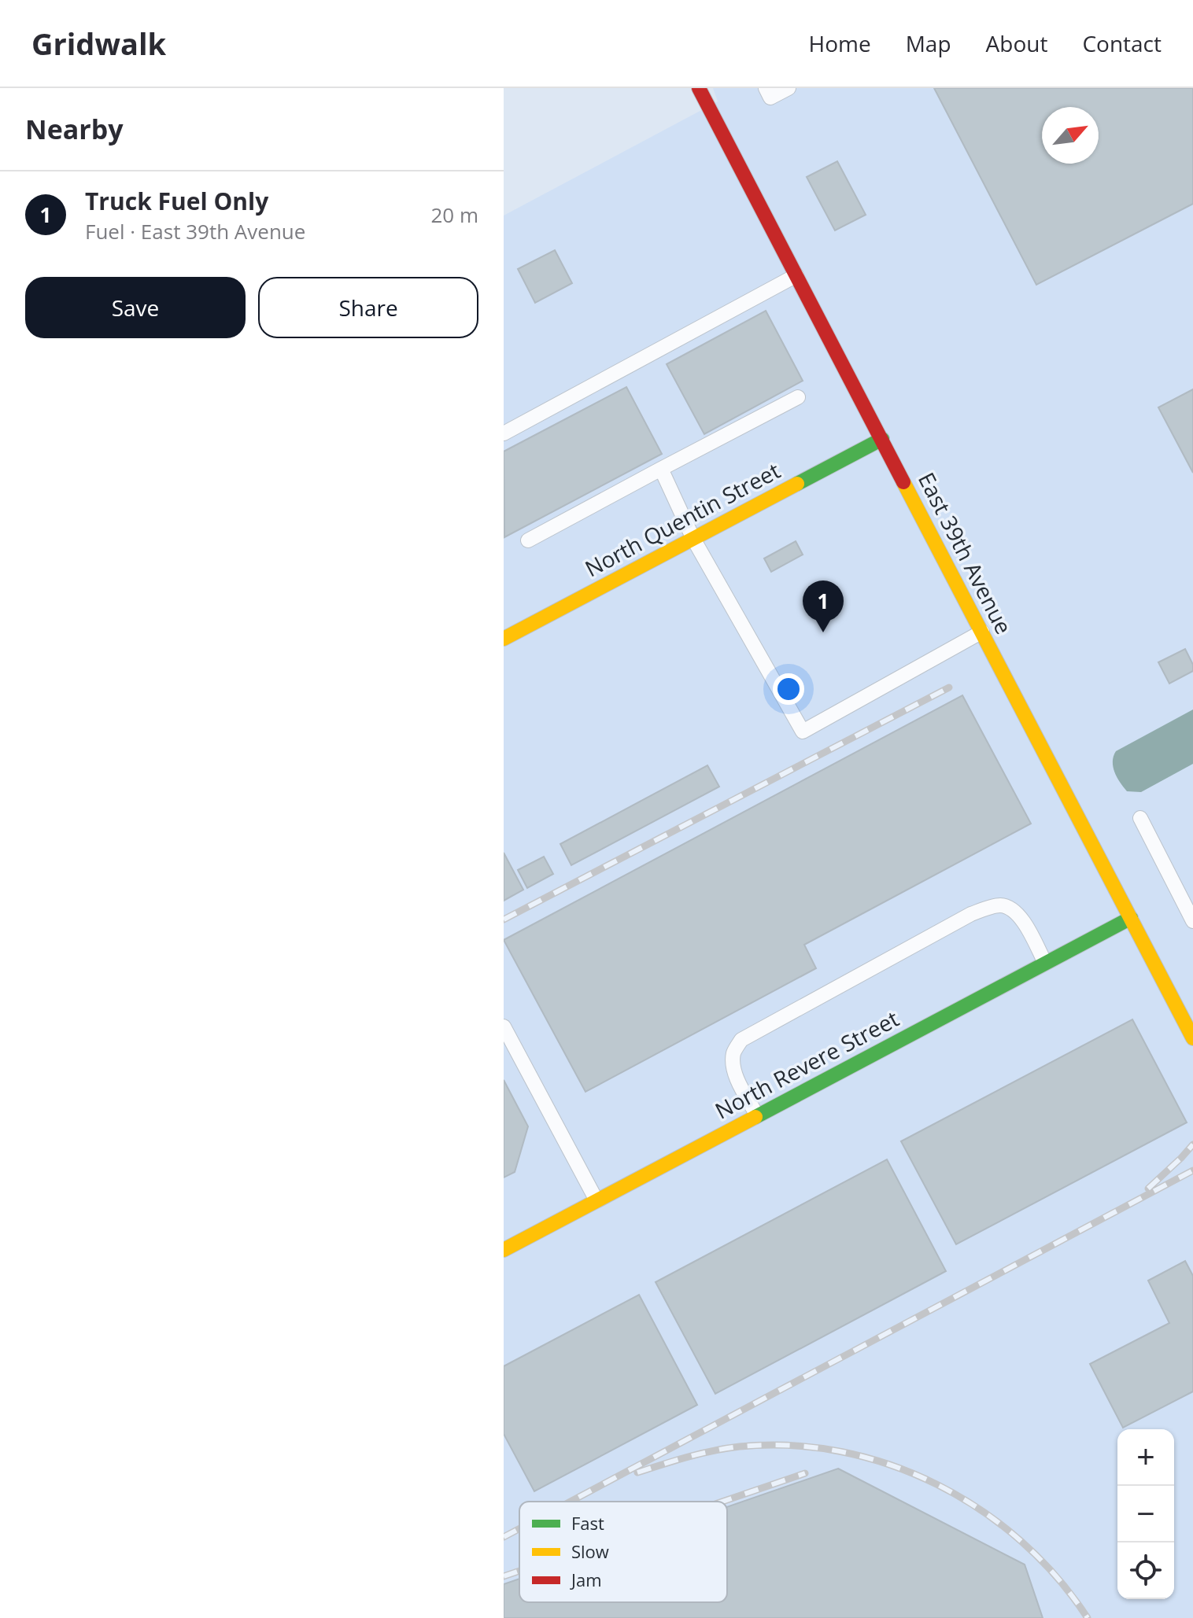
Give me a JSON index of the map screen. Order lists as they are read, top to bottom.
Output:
{
  "streets": {
    "street": ["North Quentin Street", "East 39th Avenue", "North Revere Street"]
  },
  "crossings": [
    ["North Quentin Street", "East 39th Avenue"],
    ["East 39th Avenue", "North Revere Street"]
  ],
  "legend": ["Fast", "Slow", "Jam"],
  "north": "top right",
  "page": {
    "header": "Gridwalk",
    "nav": [
      "Home",
      "Map",
      "About",
      "Contact"
    ],
    "heading": "Nearby",
    "list": [
      {
        "mark": "1",
        "name": "Truck Fuel Only",
        "note": "Fuel · East 39th Avenue",
        "value": "20 m"
      }
    ],
    "buttons": ["Save", "Share"],
    "pins": "1",
    "map_buttons": ["+", "−"]
  }
}
